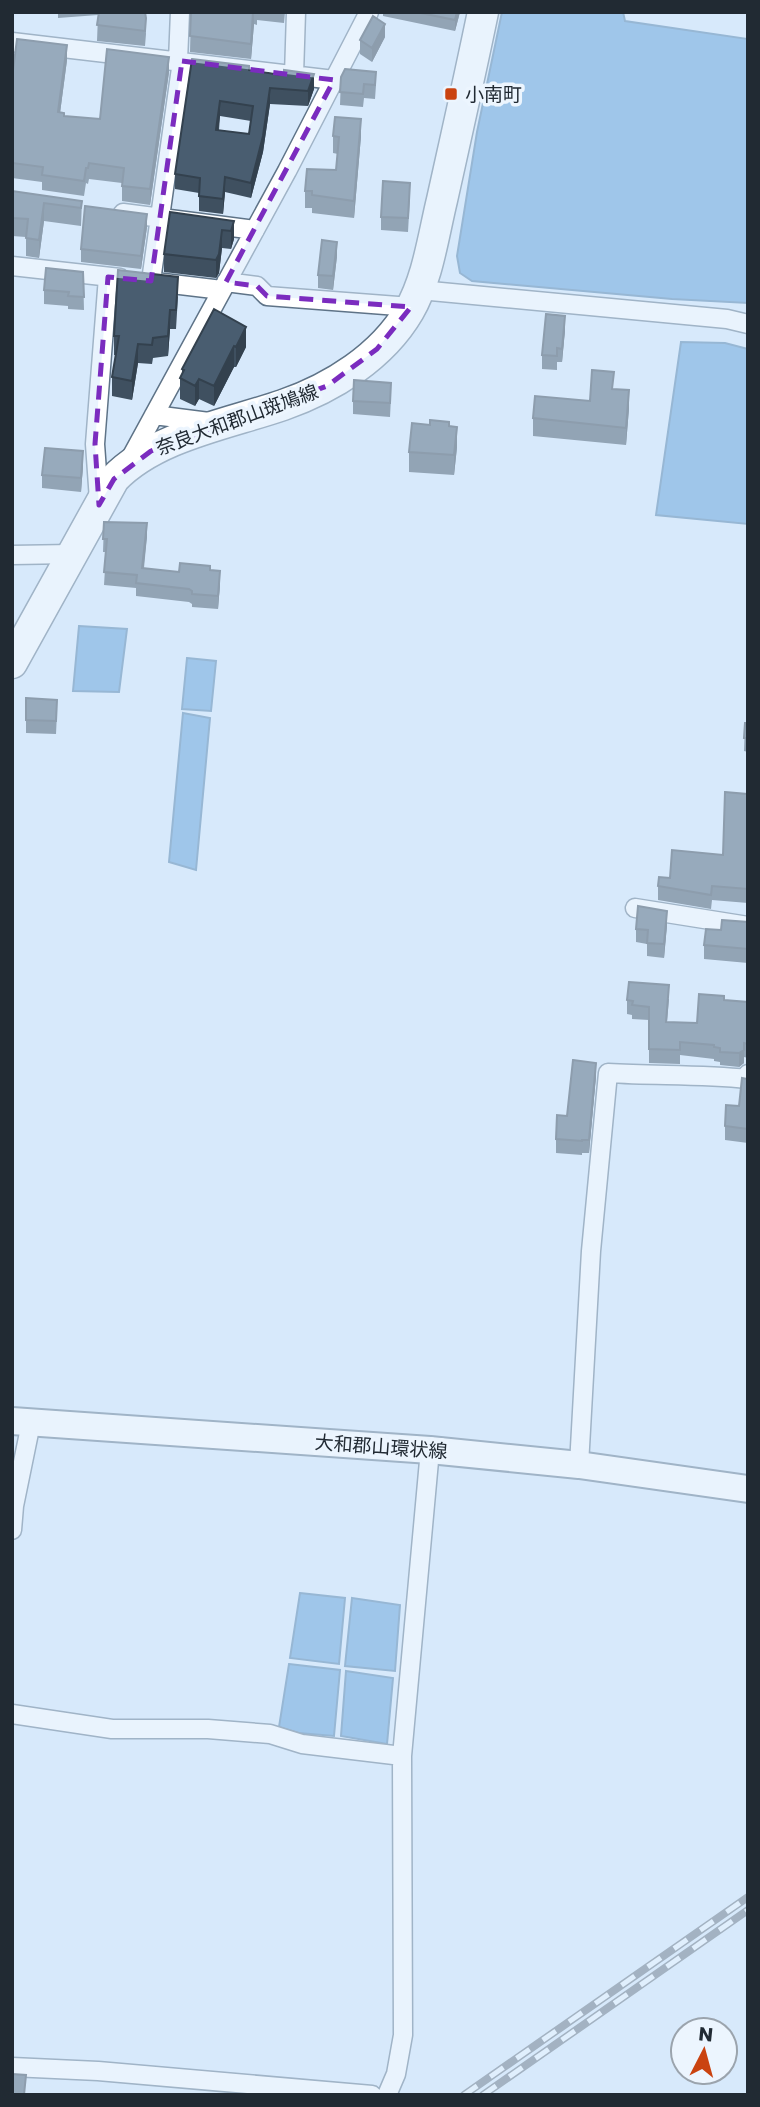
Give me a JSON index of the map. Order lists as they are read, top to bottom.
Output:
{
  "streets": {
    "main road": ["奈良大和郡山斑鳩線", "大和郡山環状線"]
  },
  "places": {
    "transit": ["小南町"]
  },
  "north": "top"
}
